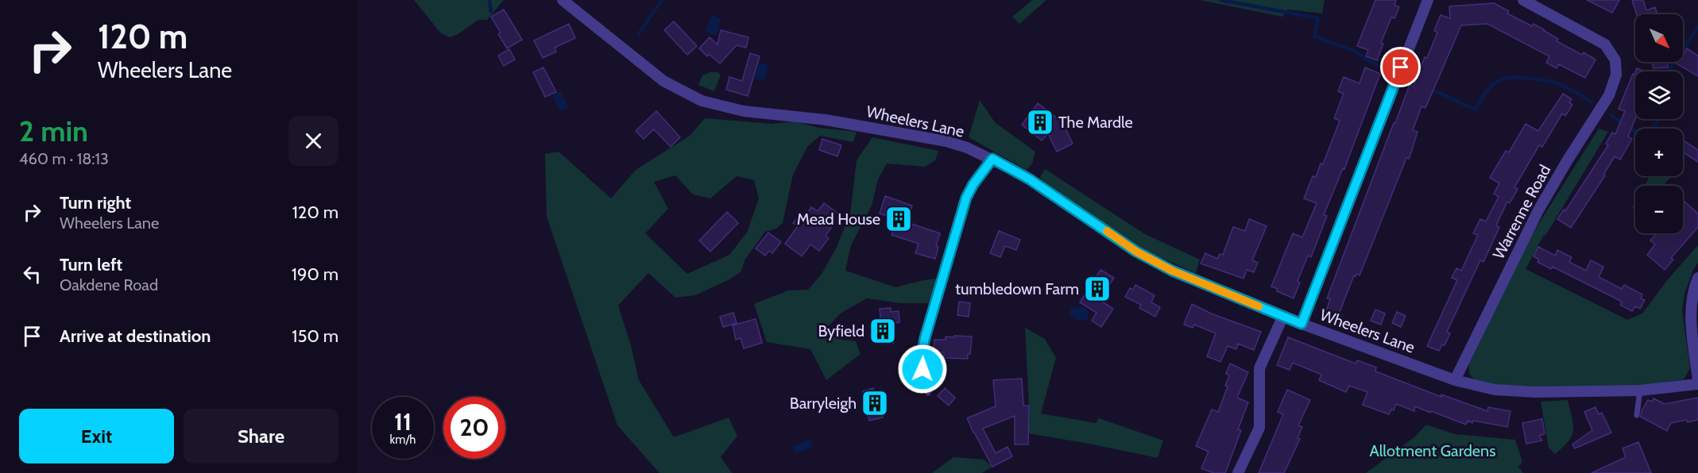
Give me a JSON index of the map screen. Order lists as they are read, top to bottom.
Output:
{
  "streets": {
    "street": ["Wheelers Lane", "Warrenne Road"]
  },
  "crossings": [
    ["Wheelers Lane", "Warrenne Road"]
  ],
  "parks": ["Allotment Gardens"],
  "places": {
    "building": [
      "The Mardle",
      "Mead House",
      "tumbledown Farm",
      "Byfield",
      "Barryleigh"
    ]
  },
  "north": "bottom right",
  "page": {
    "turn": ["120 m", "Wheelers Lane"],
    "map_buttons": ["+", "−"],
    "heading": ["2 min", "460 m · 18:13"],
    "list": [
      {
        "name": "Turn right",
        "note": "Wheelers Lane",
        "value": "120 m"
      },
      {
        "name": "Turn left",
        "note": "Oakdene Road",
        "value": "190 m"
      },
      {
        "name": "Arrive at destination",
        "value": "150 m"
      }
    ],
    "speed": "11 km/h",
    "limit": "20",
    "buttons": ["Exit", "Share"]
  }
}
